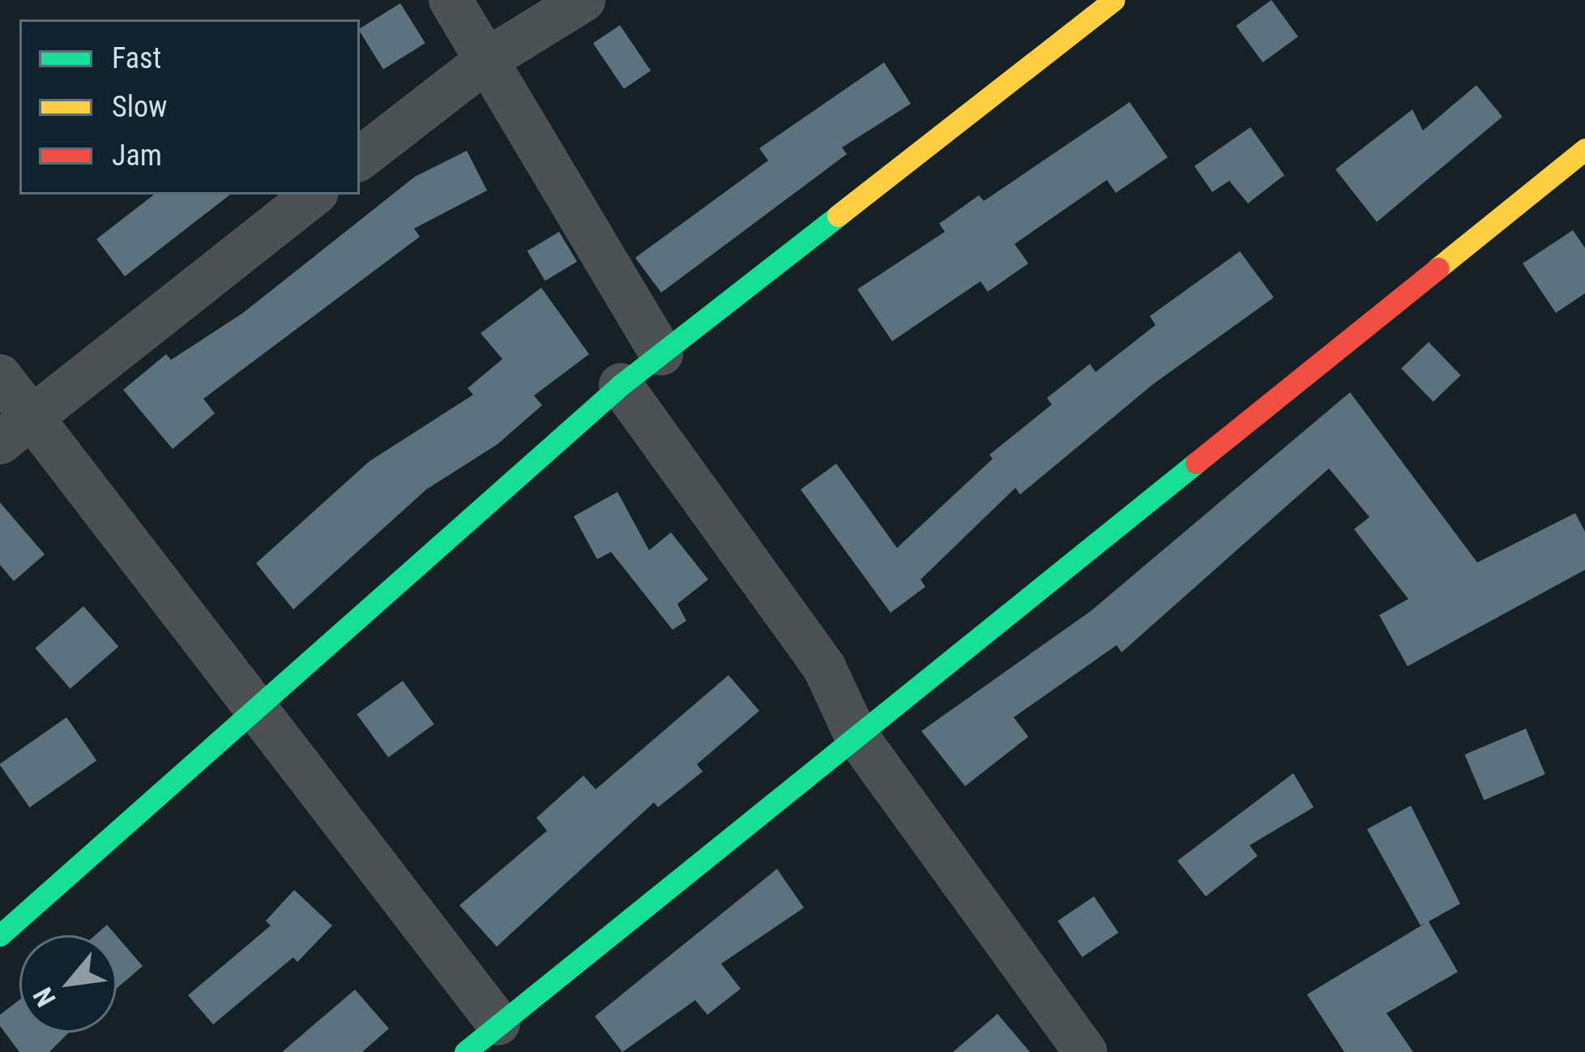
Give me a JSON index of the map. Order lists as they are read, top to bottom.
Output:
{
  "legend": ["Fast", "Slow", "Jam"],
  "north": "bottom left"
}
